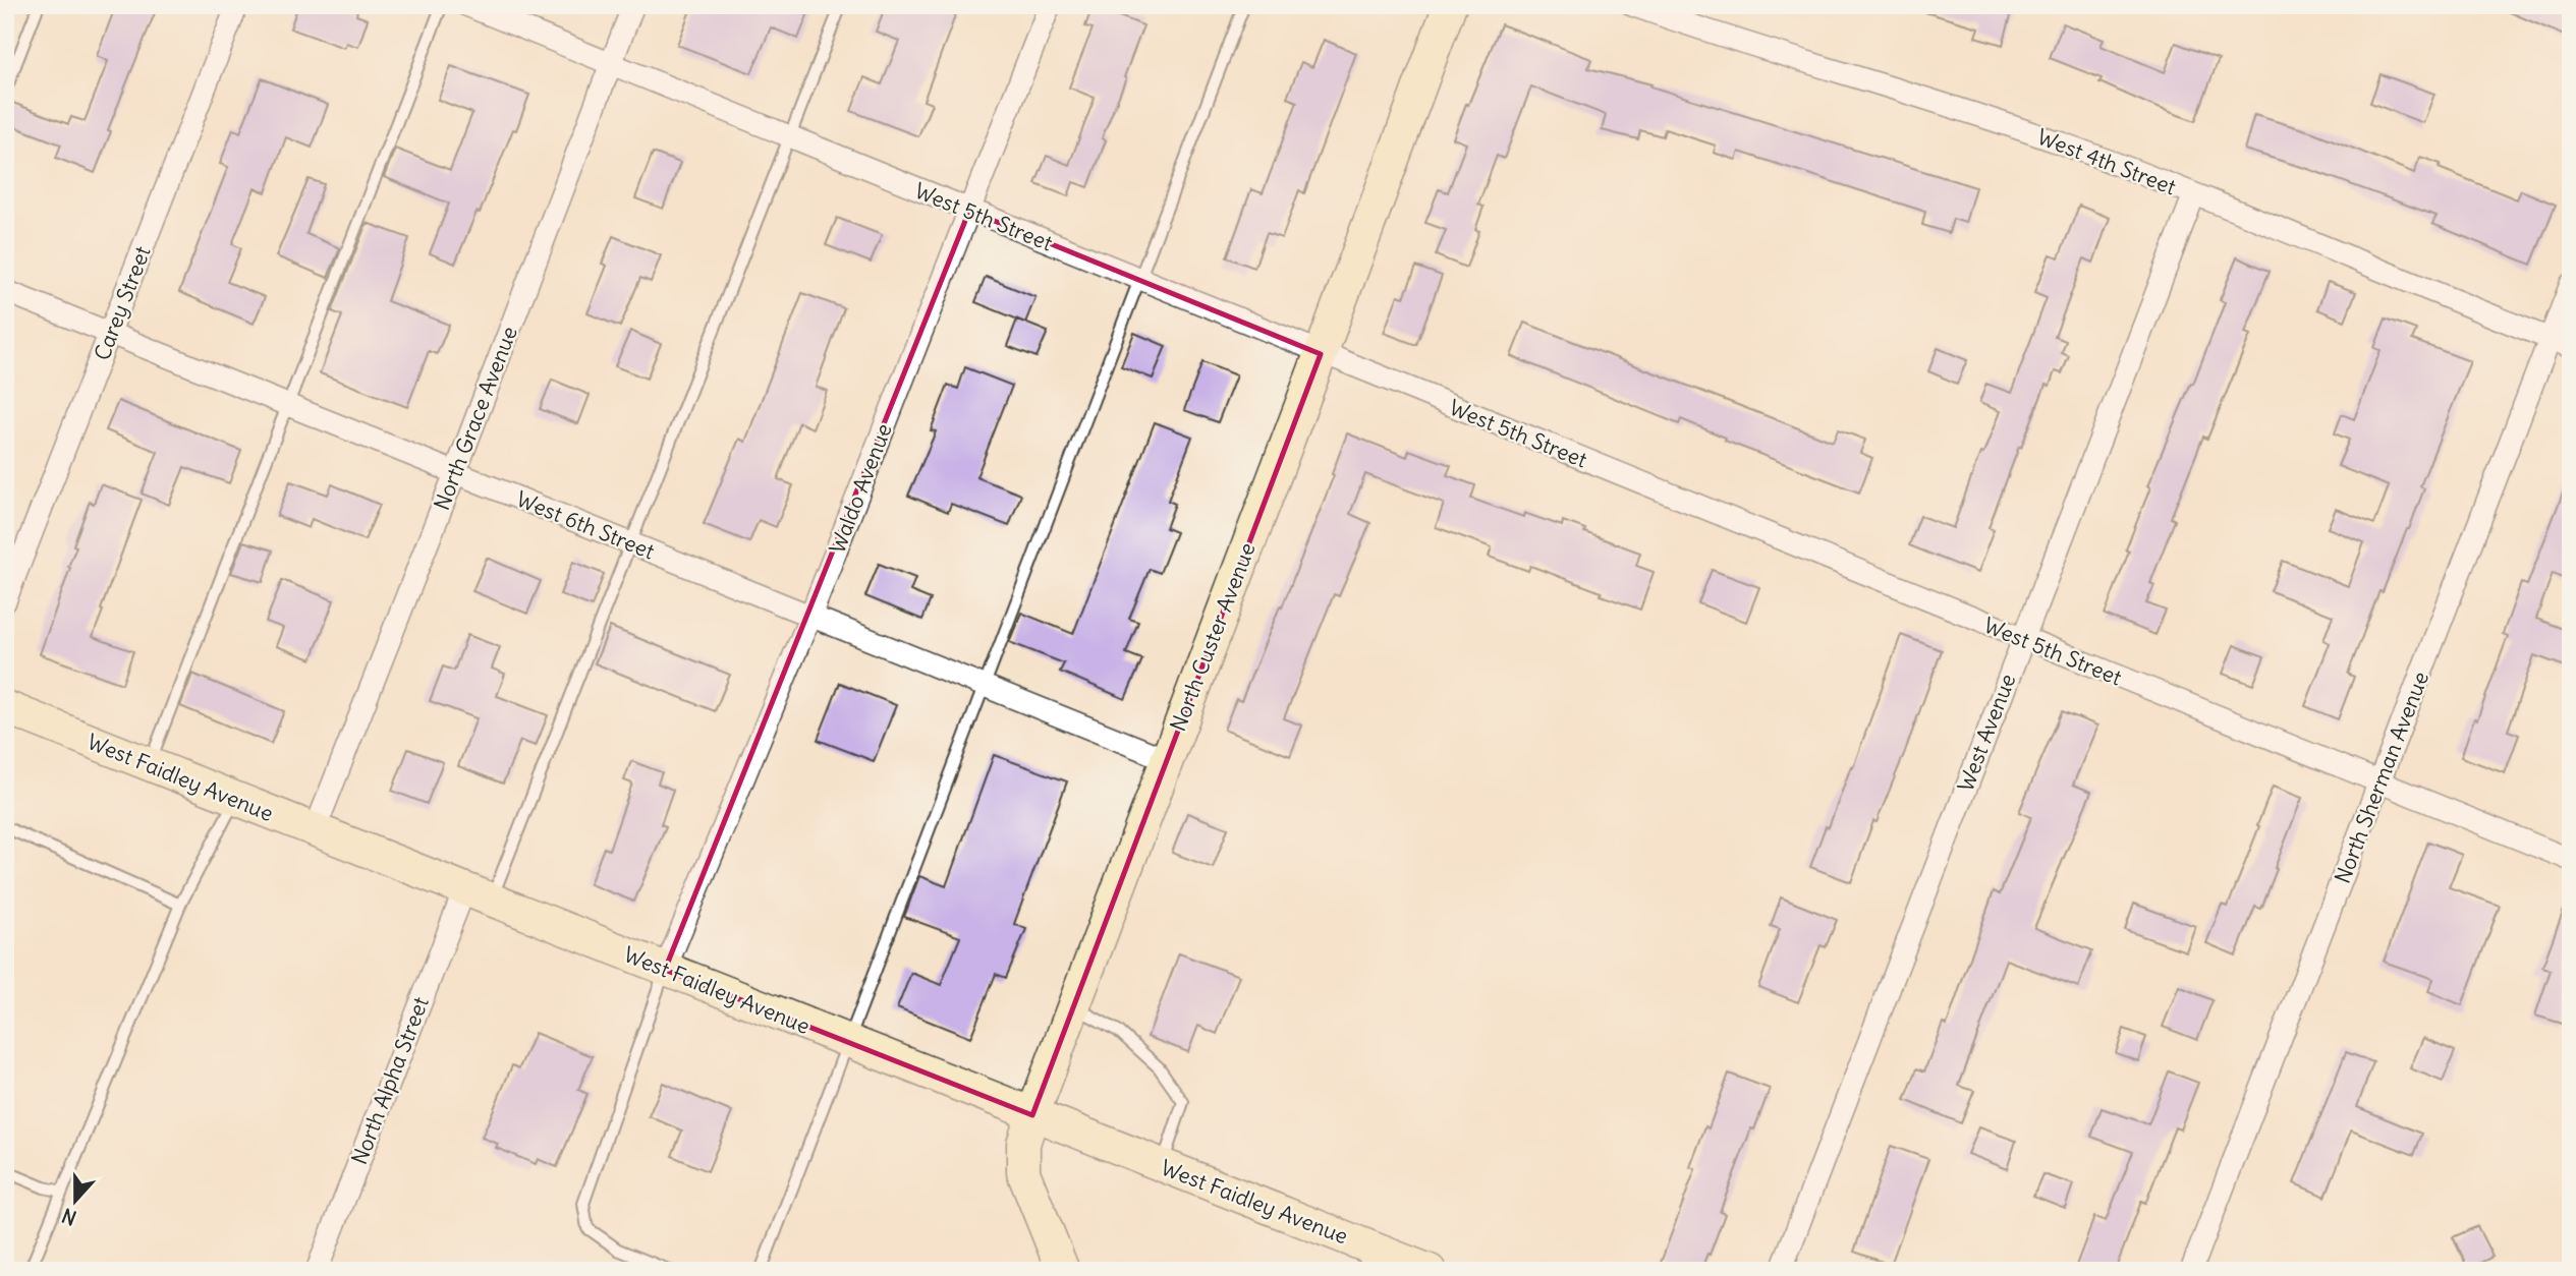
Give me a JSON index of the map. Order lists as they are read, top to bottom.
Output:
{
  "streets": {
    "street": [
      "West 4th Street",
      "West 5th Street",
      "Carey Street",
      "North Grace Avenue",
      "Waldo Avenue",
      "West 6th Street",
      "North Custer Avenue",
      "West Avenue",
      "West Faidley Avenue",
      "North Sherman Avenue",
      "North Alpha Street"
    ]
  },
  "crossings": [
    ["West 4th Street", "West Avenue"],
    ["West 4th Street", "North Sherman Avenue"],
    ["West 5th Street", "North Grace Avenue"],
    ["West 5th Street", "Waldo Avenue"],
    ["West 5th Street", "North Custer Avenue"],
    ["West 5th Street", "West Avenue"],
    ["West 5th Street", "North Sherman Avenue"],
    ["Carey Street", "West 6th Street"],
    ["North Grace Avenue", "West 6th Street"],
    ["North Grace Avenue", "West Faidley Avenue"],
    ["Waldo Avenue", "West 6th Street"],
    ["Waldo Avenue", "West Faidley Avenue"],
    ["West 6th Street", "North Custer Avenue"],
    ["North Custer Avenue", "West Faidley Avenue"],
    ["West Faidley Avenue", "North Alpha Street"]
  ],
  "north": "bottom"
}
